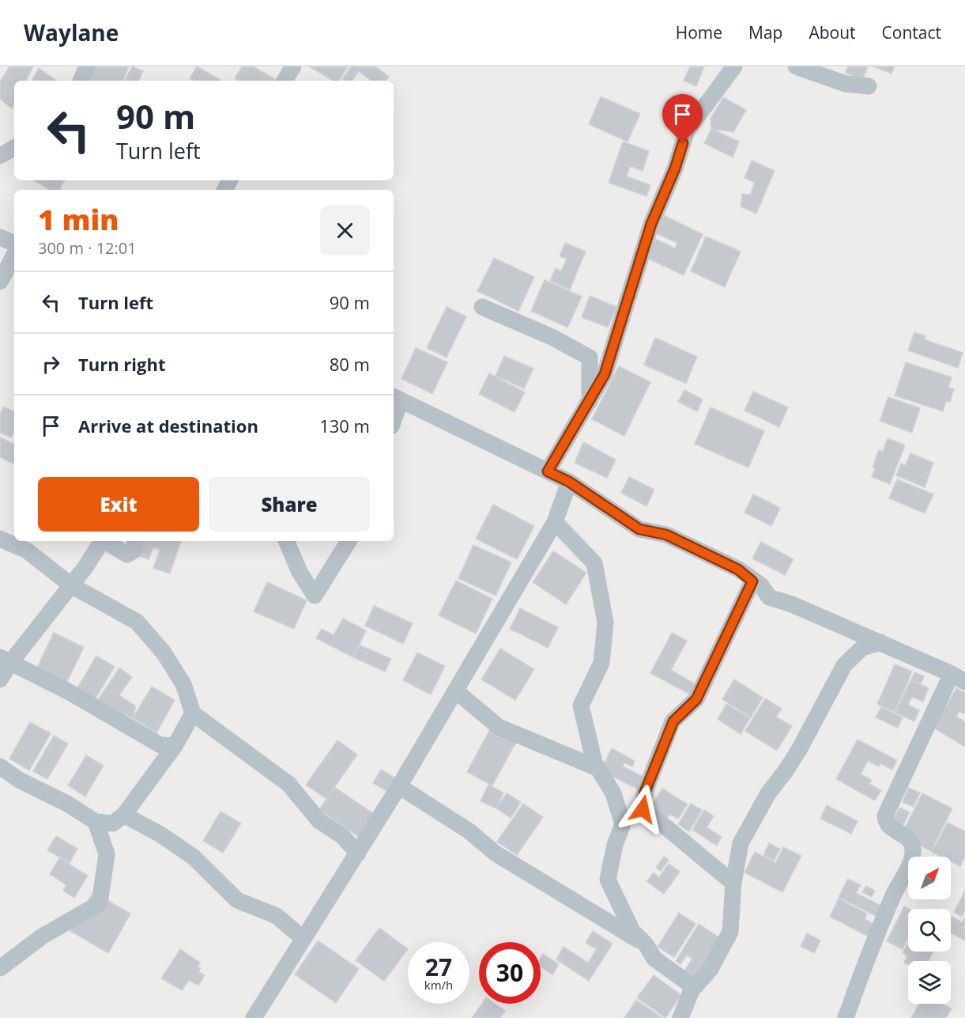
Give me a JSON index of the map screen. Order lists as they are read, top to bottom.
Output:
{
  "north": "top right",
  "page": {
    "header": "Waylane",
    "nav": [
      "Home",
      "Map",
      "About",
      "Contact"
    ],
    "turn": ["90 m", "Turn left"],
    "heading": ["1 min", "300 m · 12:01"],
    "list": [
      {
        "name": "Turn left",
        "value": "90 m"
      },
      {
        "name": "Turn right",
        "value": "80 m"
      },
      {
        "name": "Arrive at destination",
        "value": "130 m"
      }
    ],
    "buttons": ["Exit", "Share"],
    "speed": "27 km/h",
    "limit": "30"
  }
}
